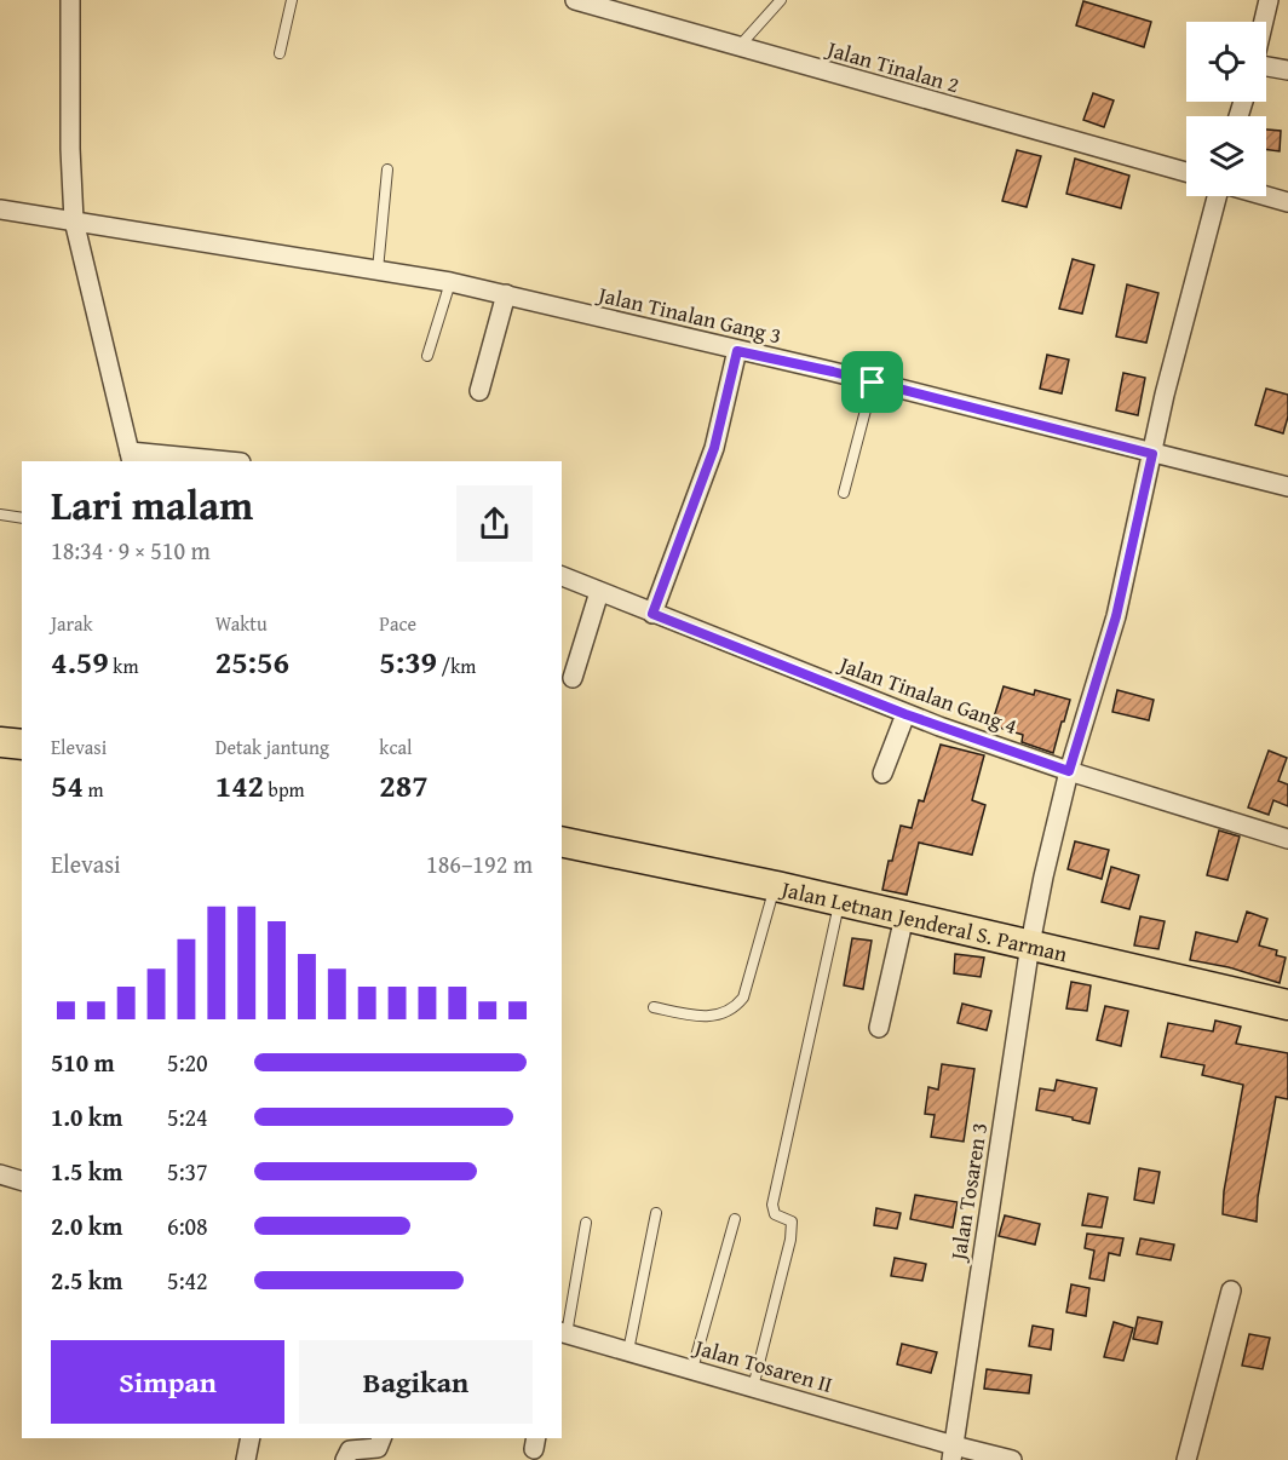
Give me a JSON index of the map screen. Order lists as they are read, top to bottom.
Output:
{
  "streets": {
    "main road": ["Jalan Letnan Jenderal S. Parman"],
    "street": [
      "Jalan Tinalan 2",
      "Jalan Tinalan Gang 3",
      "Jalan Tinalan Gang 4",
      "Jalan Tosaren 3",
      "Jalan Tosaren II"
    ]
  },
  "crossings": [
    ["Jalan Tinalan Gang 3", "Jalan Tosaren 3"],
    ["Jalan Tinalan Gang 4", "Jalan Tosaren 3"],
    ["Jalan Letnan Jenderal S. Parman", "Jalan Tosaren 3"],
    ["Jalan Tosaren 3", "Jalan Tosaren II"]
  ],
  "page": {
    "heading": ["Lari malam", "18:34 · 9 × 510 m"],
    "stats": [
      ["Jarak", "4.59 km"],
      ["Waktu", "25:56"],
      ["Pace", "5:39 /km"],
      ["Elevasi", "54 m"],
      ["Detak jantung", "142 bpm"],
      ["kcal", "287"]
    ],
    "chart": ["Elevasi", "186–192 m"],
    "list": [
      {
        "name": "510 m",
        "note": "5:20"
      },
      {
        "name": "1.0 km",
        "note": "5:24"
      },
      {
        "name": "1.5 km",
        "note": "5:37"
      },
      {
        "name": "2.0 km",
        "note": "6:08"
      },
      {
        "name": "2.5 km",
        "note": "5:42"
      }
    ],
    "buttons": ["Simpan", "Bagikan"]
  }
}
